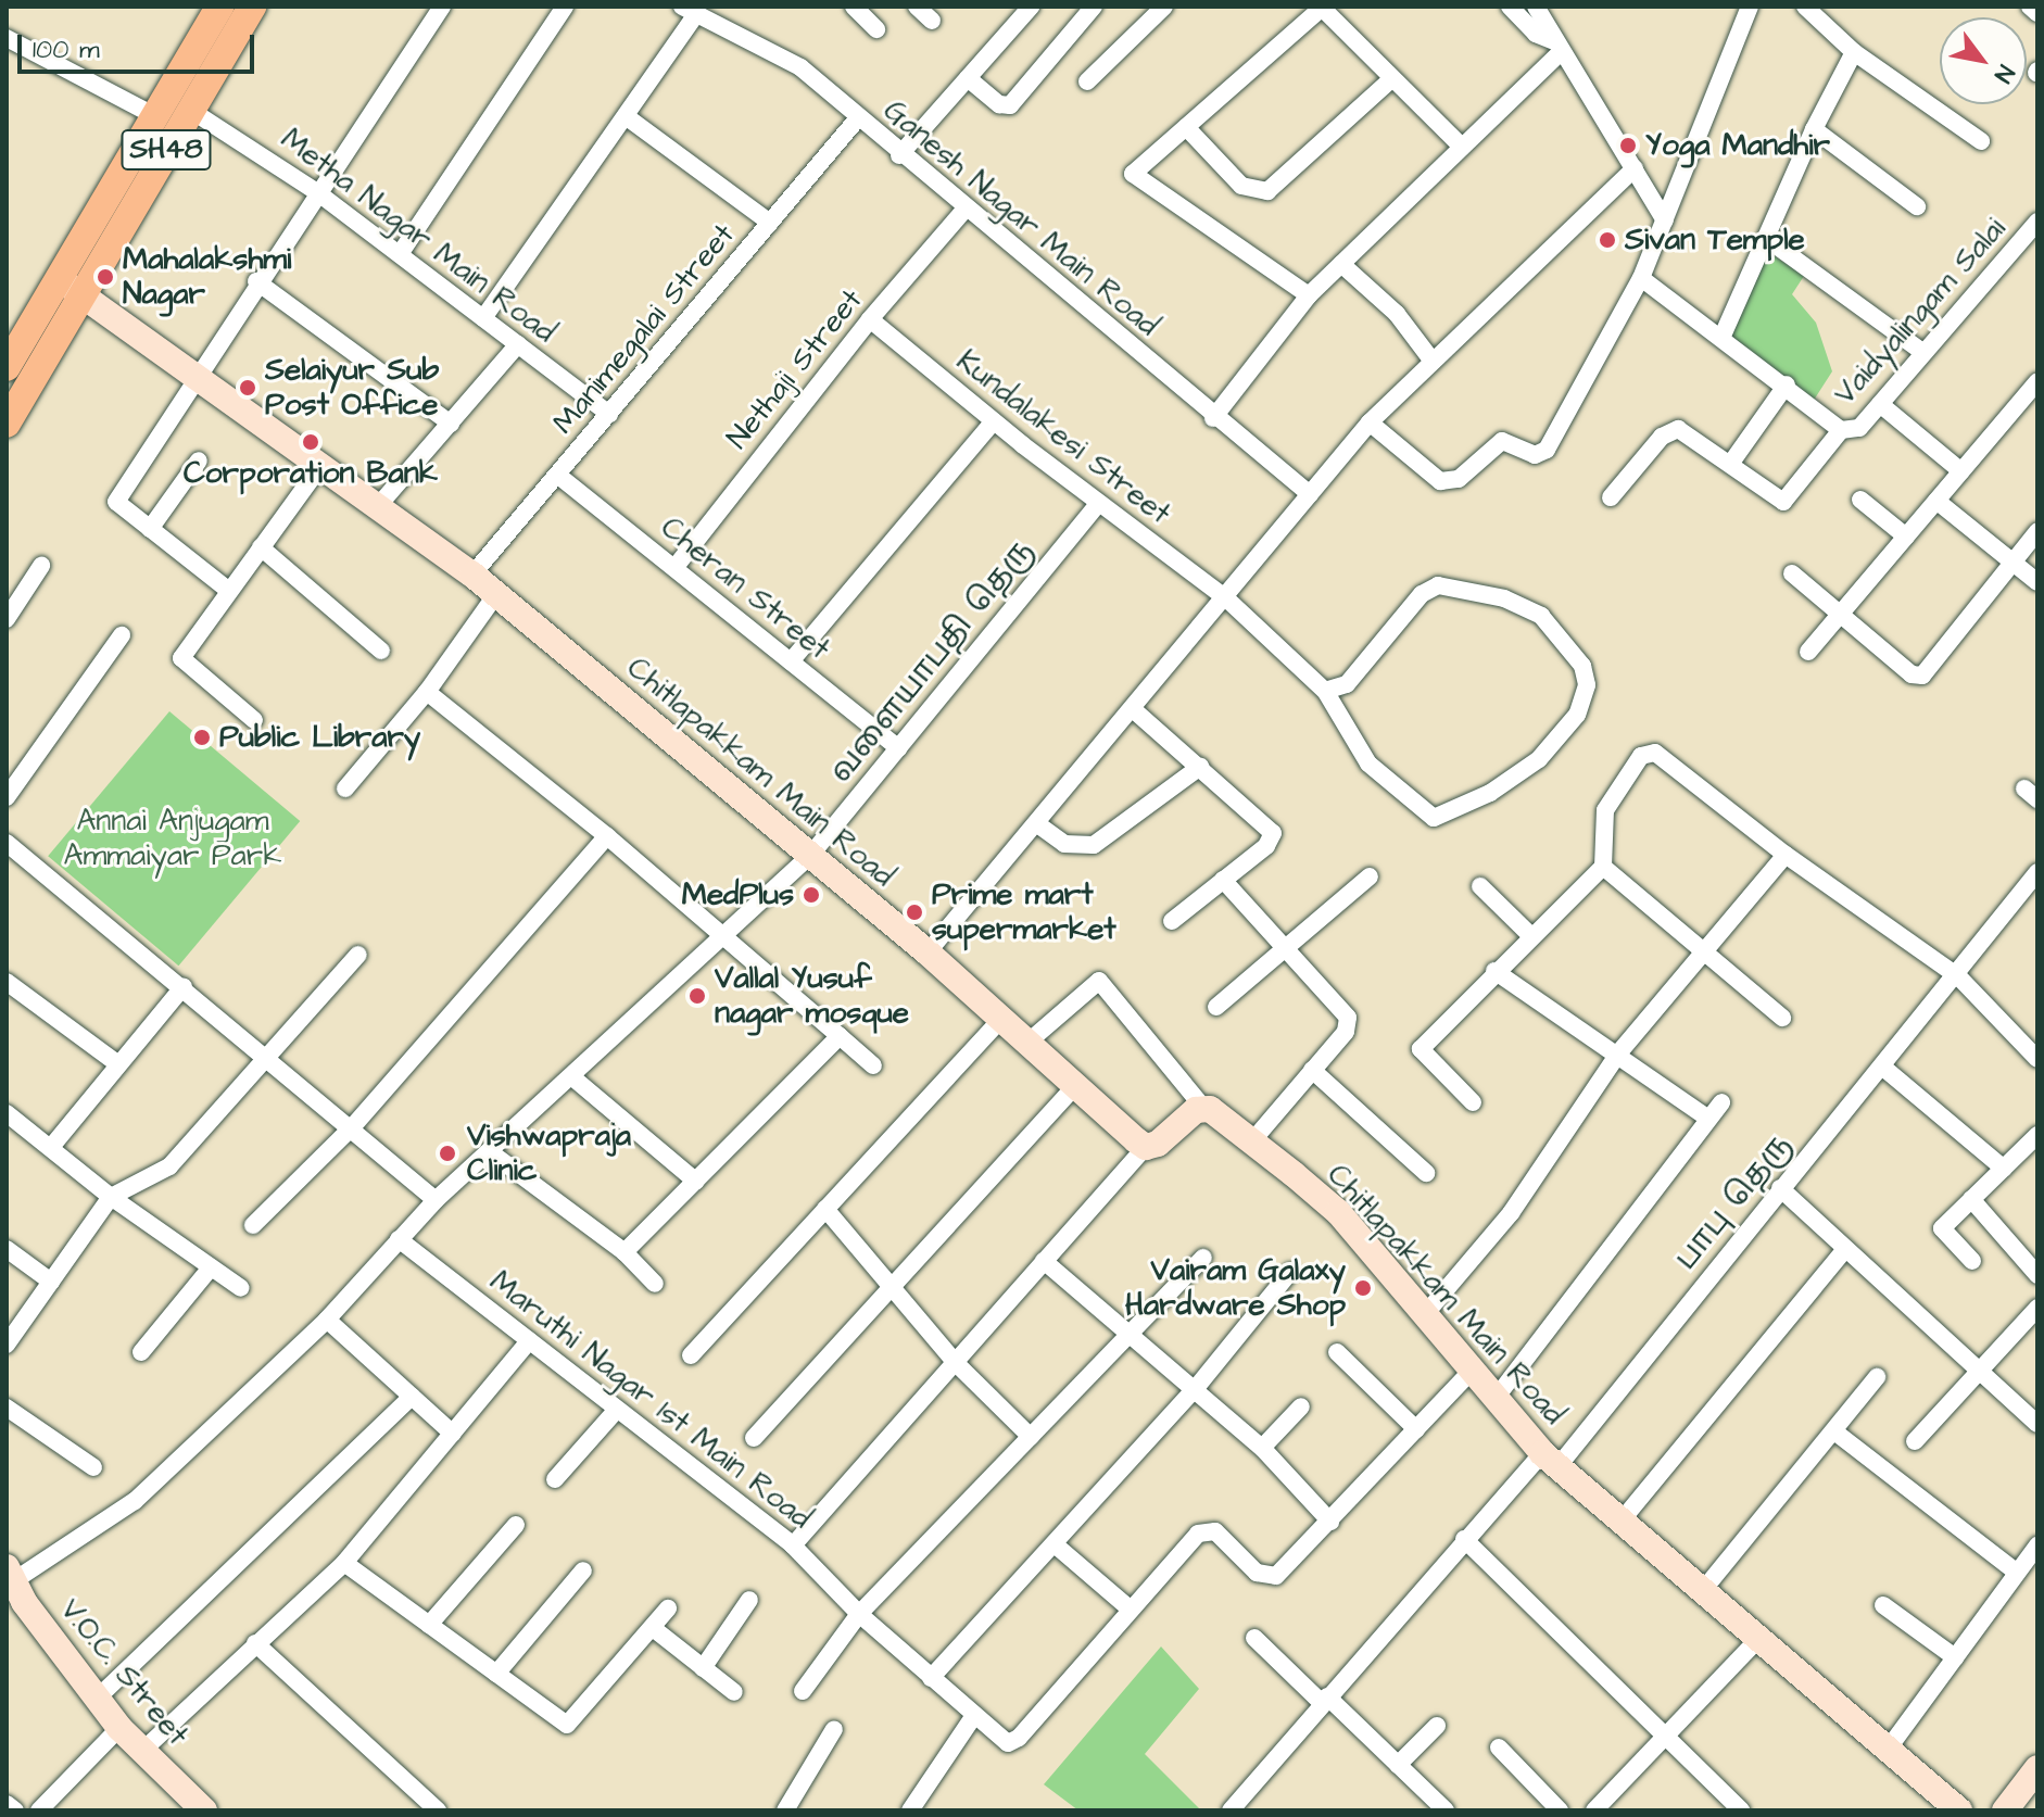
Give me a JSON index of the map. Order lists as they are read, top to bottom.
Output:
{
  "streets": {
    "main road": ["SH48"],
    "street": [
      "Ganesh Nagar Main Road",
      "Metha Nagar Main Road",
      "Vaidyalingam Salai",
      "Manimegalai Street",
      "Nethaji Street",
      "Kundalakesi Street",
      "Cheran Street",
      "வளையாபதி தெரு",
      "Chitlapakkam Main Road",
      "பாபு தெரு",
      "Maruthi Nagar 1st Main Road",
      "V.O.C. Street"
    ]
  },
  "crossings": [
    ["SH48", "Metha Nagar Main Road"],
    ["SH48", "Chitlapakkam Main Road"],
    ["Ganesh Nagar Main Road", "Manimegalai Street"],
    ["Ganesh Nagar Main Road", "Nethaji Street"],
    ["Metha Nagar Main Road", "Manimegalai Street"],
    ["Manimegalai Street", "Cheran Street"],
    ["Manimegalai Street", "Chitlapakkam Main Road"],
    ["Nethaji Street", "Kundalakesi Street"],
    ["Nethaji Street", "Cheran Street"],
    ["Kundalakesi Street", "வளையாபதி தெரு"],
    ["Cheran Street", "வளையாபதி தெரு"],
    ["வளையாபதி தெரு", "Chitlapakkam Main Road"],
    ["வளையாபதி தெரு", "Maruthi Nagar 1st Main Road"],
    ["வளையாபதி தெரு", "V.O.C. Street"],
    ["Chitlapakkam Main Road", "பாபு தெரு"]
  ],
  "parks": ["Annai Anjugam Ammaiyar Park"],
  "places": [
    "Yoga Mandhir",
    "Sivan Temple",
    "Mahalakshmi Nagar",
    "Selaiyur Sub Post Office",
    "Corporation Bank",
    "Public Library",
    "MedPlus",
    "Prime mart supermarket",
    "Vallal Yusuf nagar mosque",
    "Vishwapraja Clinic",
    "Vairam Galaxy Hardware Shop"
  ],
  "scale_bar": "100 m",
  "north": "bottom right"
}
